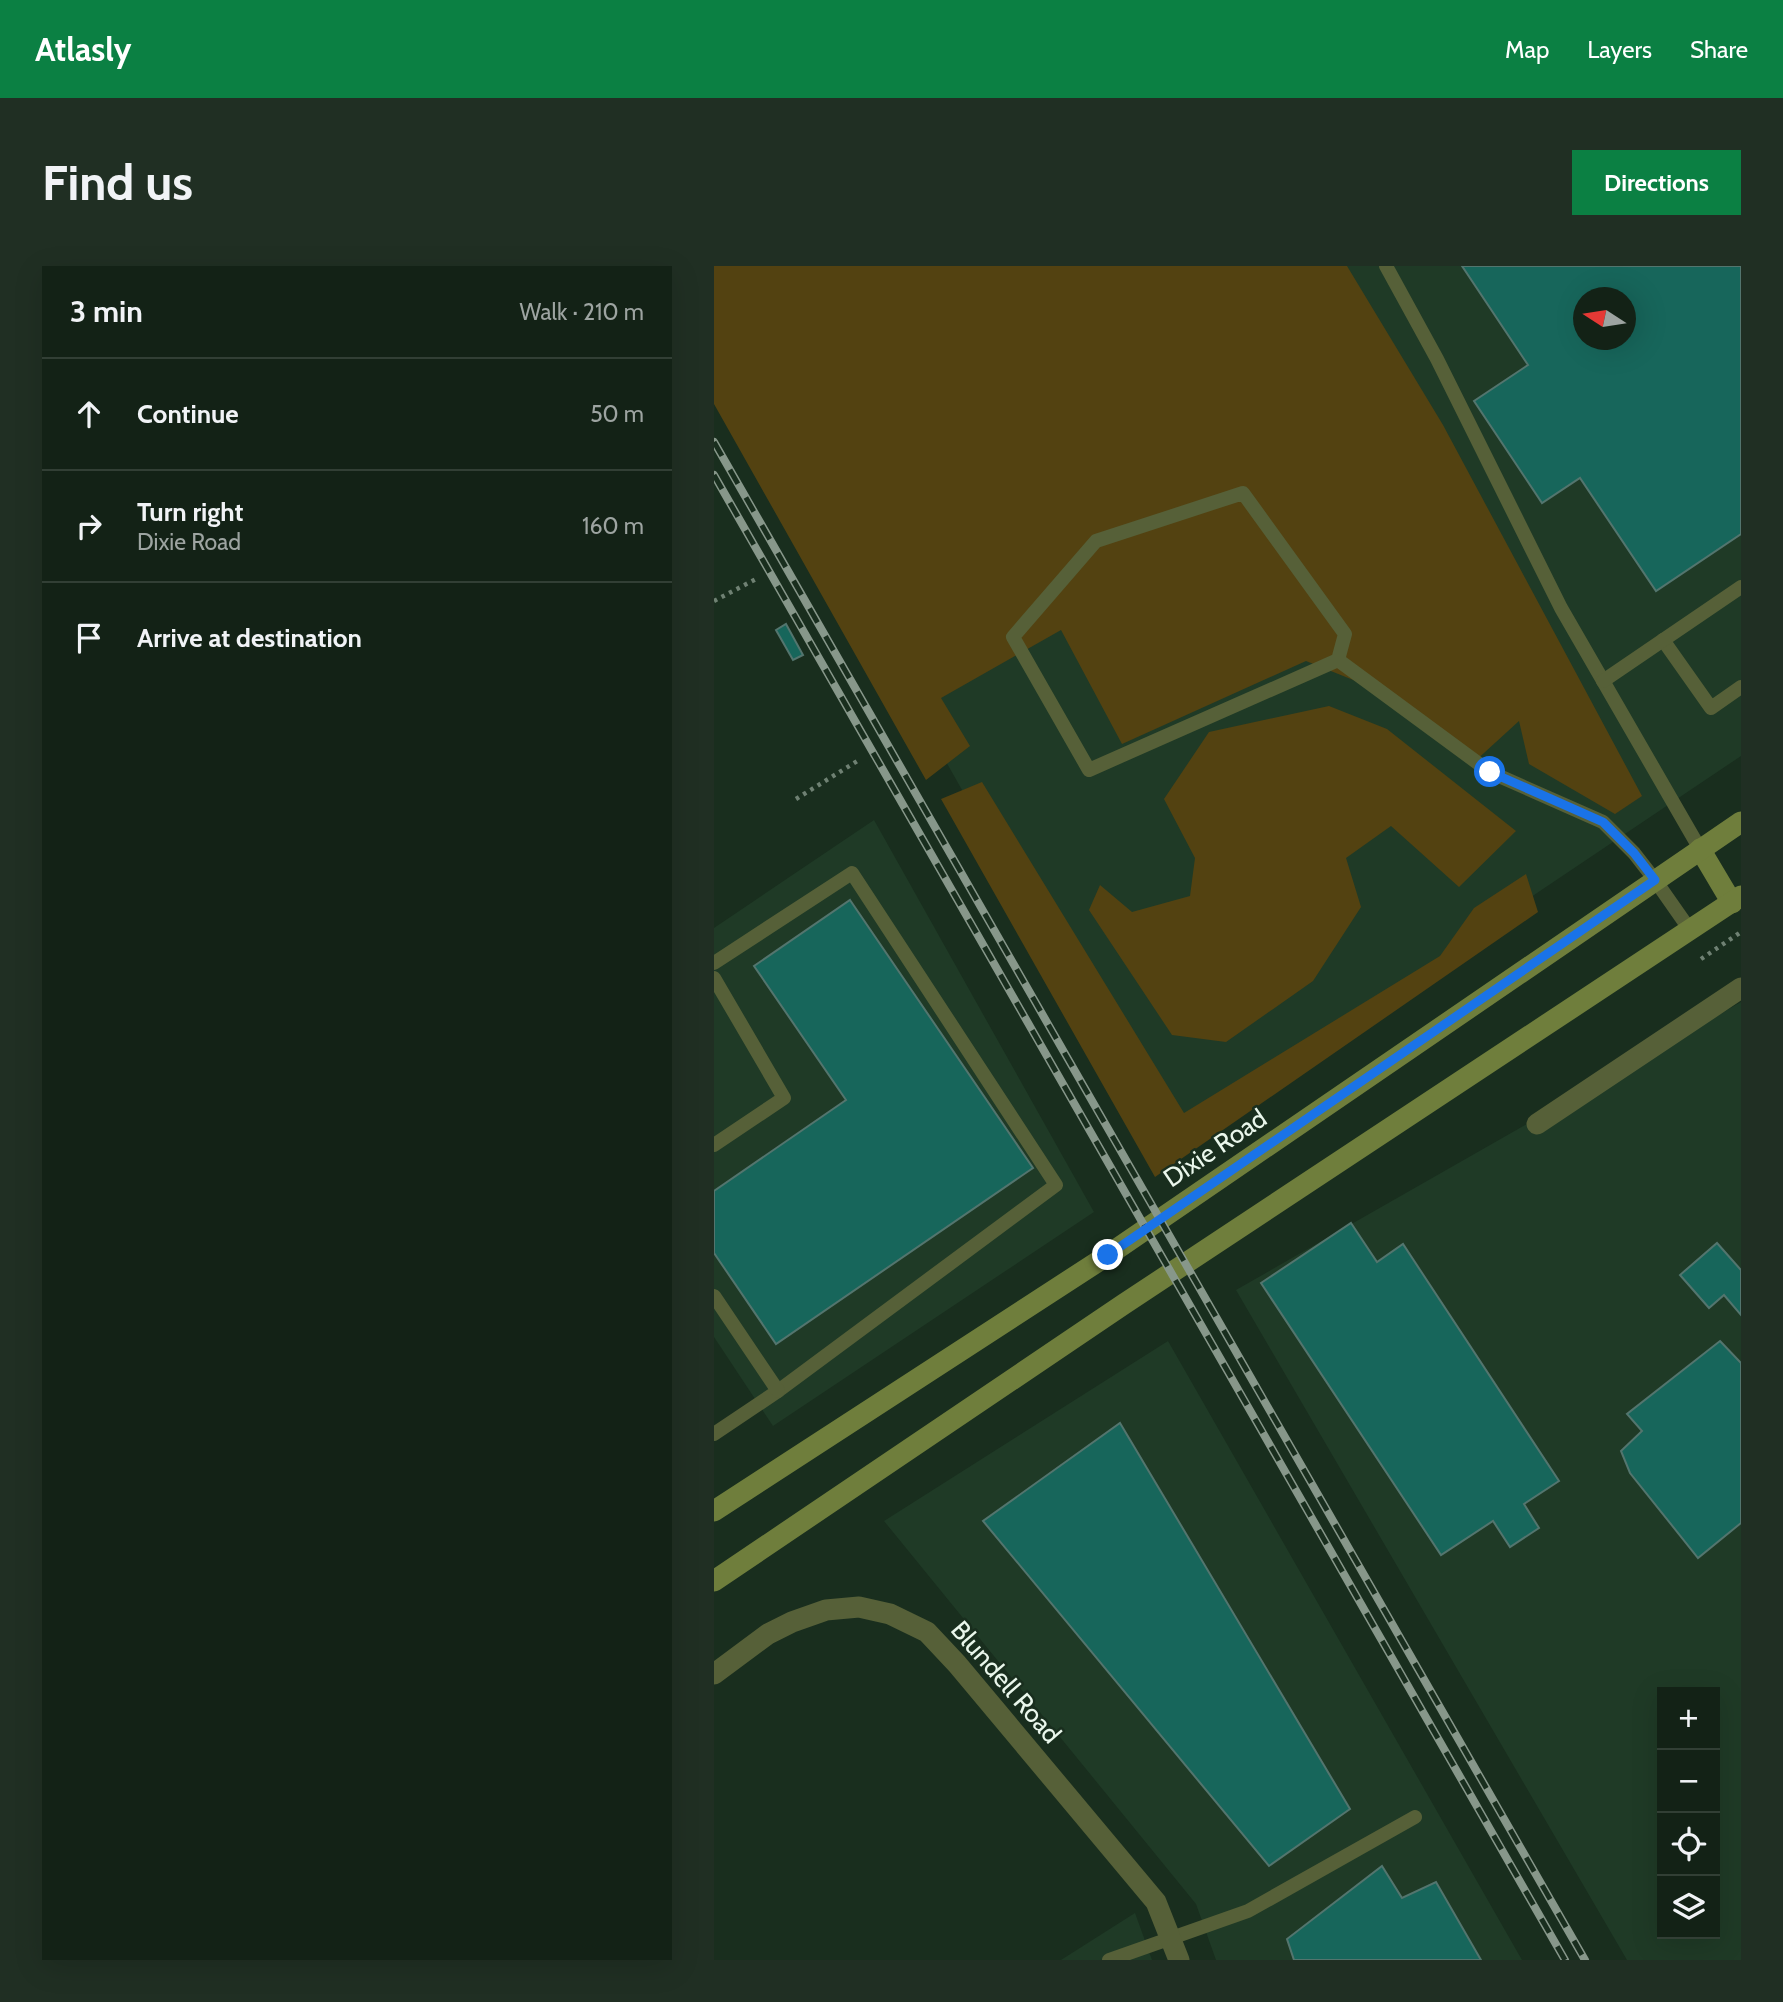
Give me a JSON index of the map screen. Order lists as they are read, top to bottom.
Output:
{
  "streets": {
    "main road": ["Dixie Road"],
    "street": ["Blundell Road"]
  },
  "north": "left",
  "page": {
    "header": "Atlasly",
    "nav": ["Map", "Layers", "Share"],
    "buttons": "Directions",
    "title": "Find us",
    "heading": ["3 min", "Walk · 210 m"],
    "list": [
      ["Continue", "50 m"],
      ["Turn right", "Dixie Road", "160 m"],
      "Arrive at destination"
    ],
    "map_buttons": ["+", "−"]
  }
}
